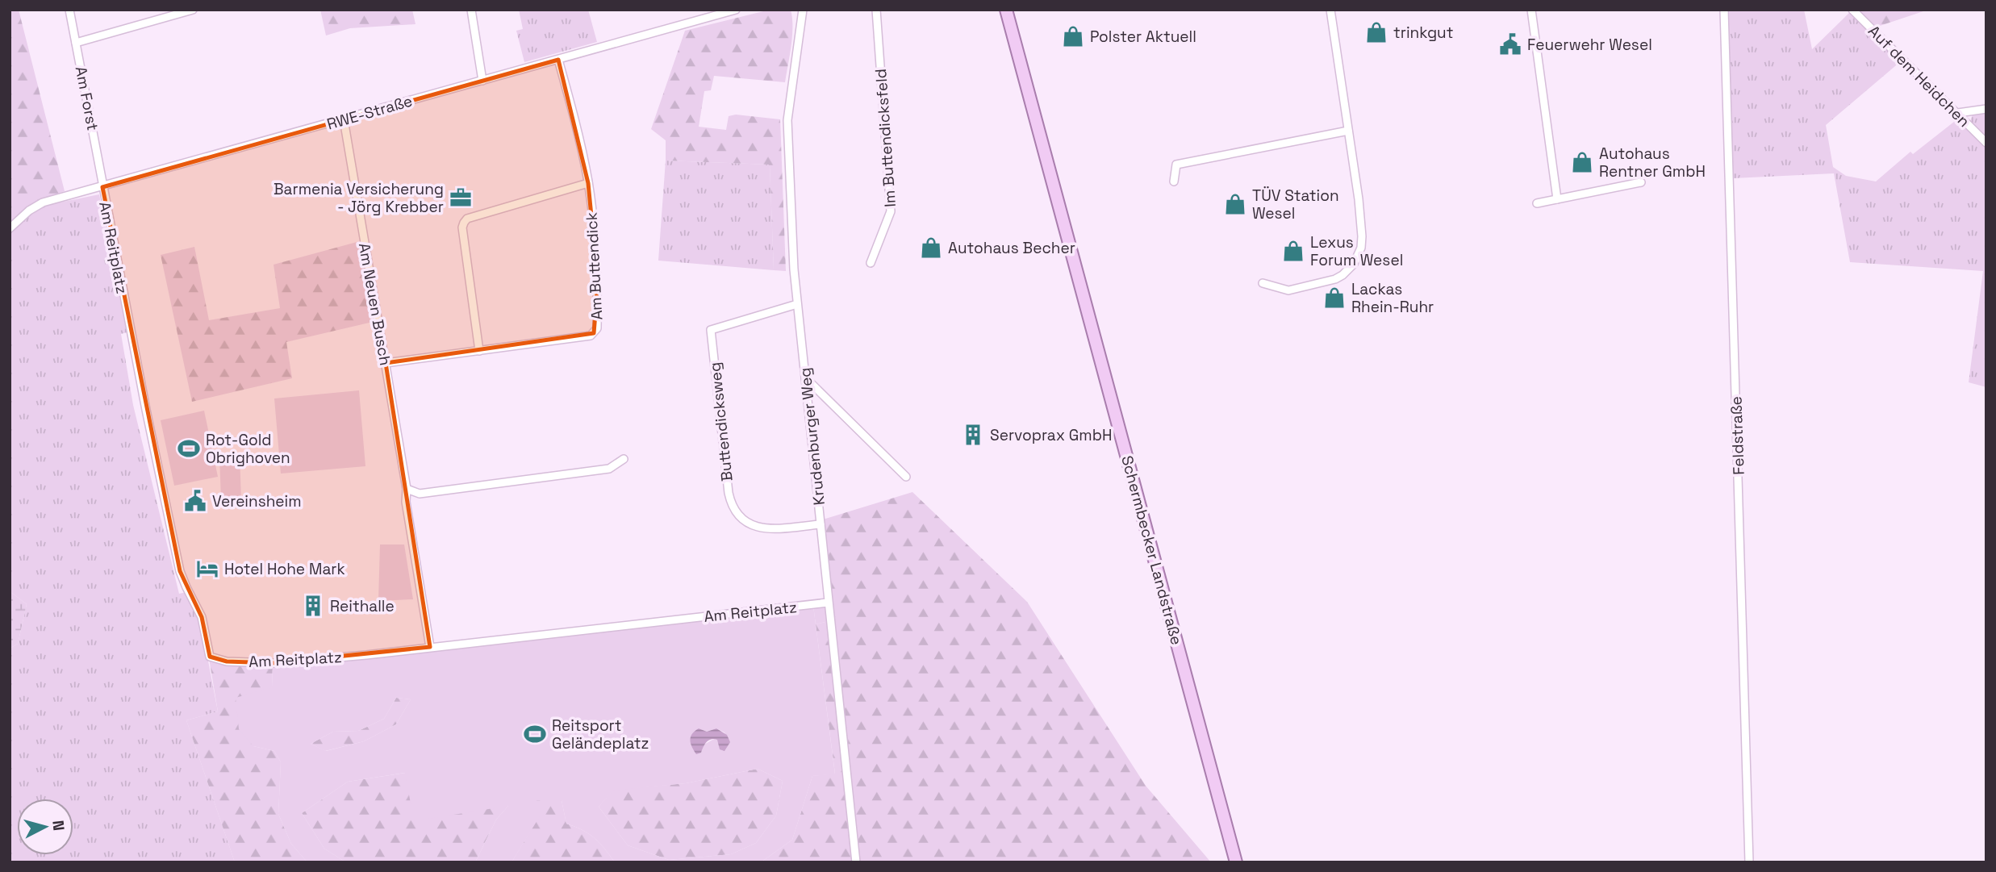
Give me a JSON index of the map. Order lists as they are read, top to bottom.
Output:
{
  "streets": {
    "main road": ["Schermbecker Landstraße"],
    "street": [
      "Auf dem Heidchen",
      "Am Forst",
      "RWE-Straße",
      "Im Buttendicksfeld",
      "Am Reitplatz",
      "Am Buttendick",
      "Am Neuen Busch",
      "Buttendicksweg",
      "Feldstraße",
      "Krudenburger Weg"
    ]
  },
  "crossings": [
    ["Am Forst", "RWE-Straße"],
    ["Am Forst", "Am Reitplatz"],
    ["RWE-Straße", "Am Reitplatz"],
    ["RWE-Straße", "Am Buttendick"],
    ["RWE-Straße", "Am Neuen Busch"],
    ["Am Reitplatz", "Am Neuen Busch"],
    ["Am Reitplatz", "Krudenburger Weg"],
    ["Am Buttendick", "Am Neuen Busch"],
    ["Buttendicksweg", "Krudenburger Weg"]
  ],
  "places": {
    "shop": [
      "trinkgut",
      "Polster Aktuell",
      "Autohaus Rentner GmbH",
      "TÜV Station Wesel",
      "Autohaus Becher",
      "Lexus Forum Wesel",
      "Lackas Rhein-Ruhr"
    ],
    "public building": ["Feuerwehr Wesel", "Vereinsheim"],
    "office": ["Barmenia Versicherung - Jörg Krebber"],
    "building": ["Servoprax GmbH", "Reithalle"],
    "sports": ["Rot-Gold Obrighoven", "Reitsport Geländeplatz"],
    "hotel": ["Hotel Hohe Mark"]
  },
  "north": "right"
}
